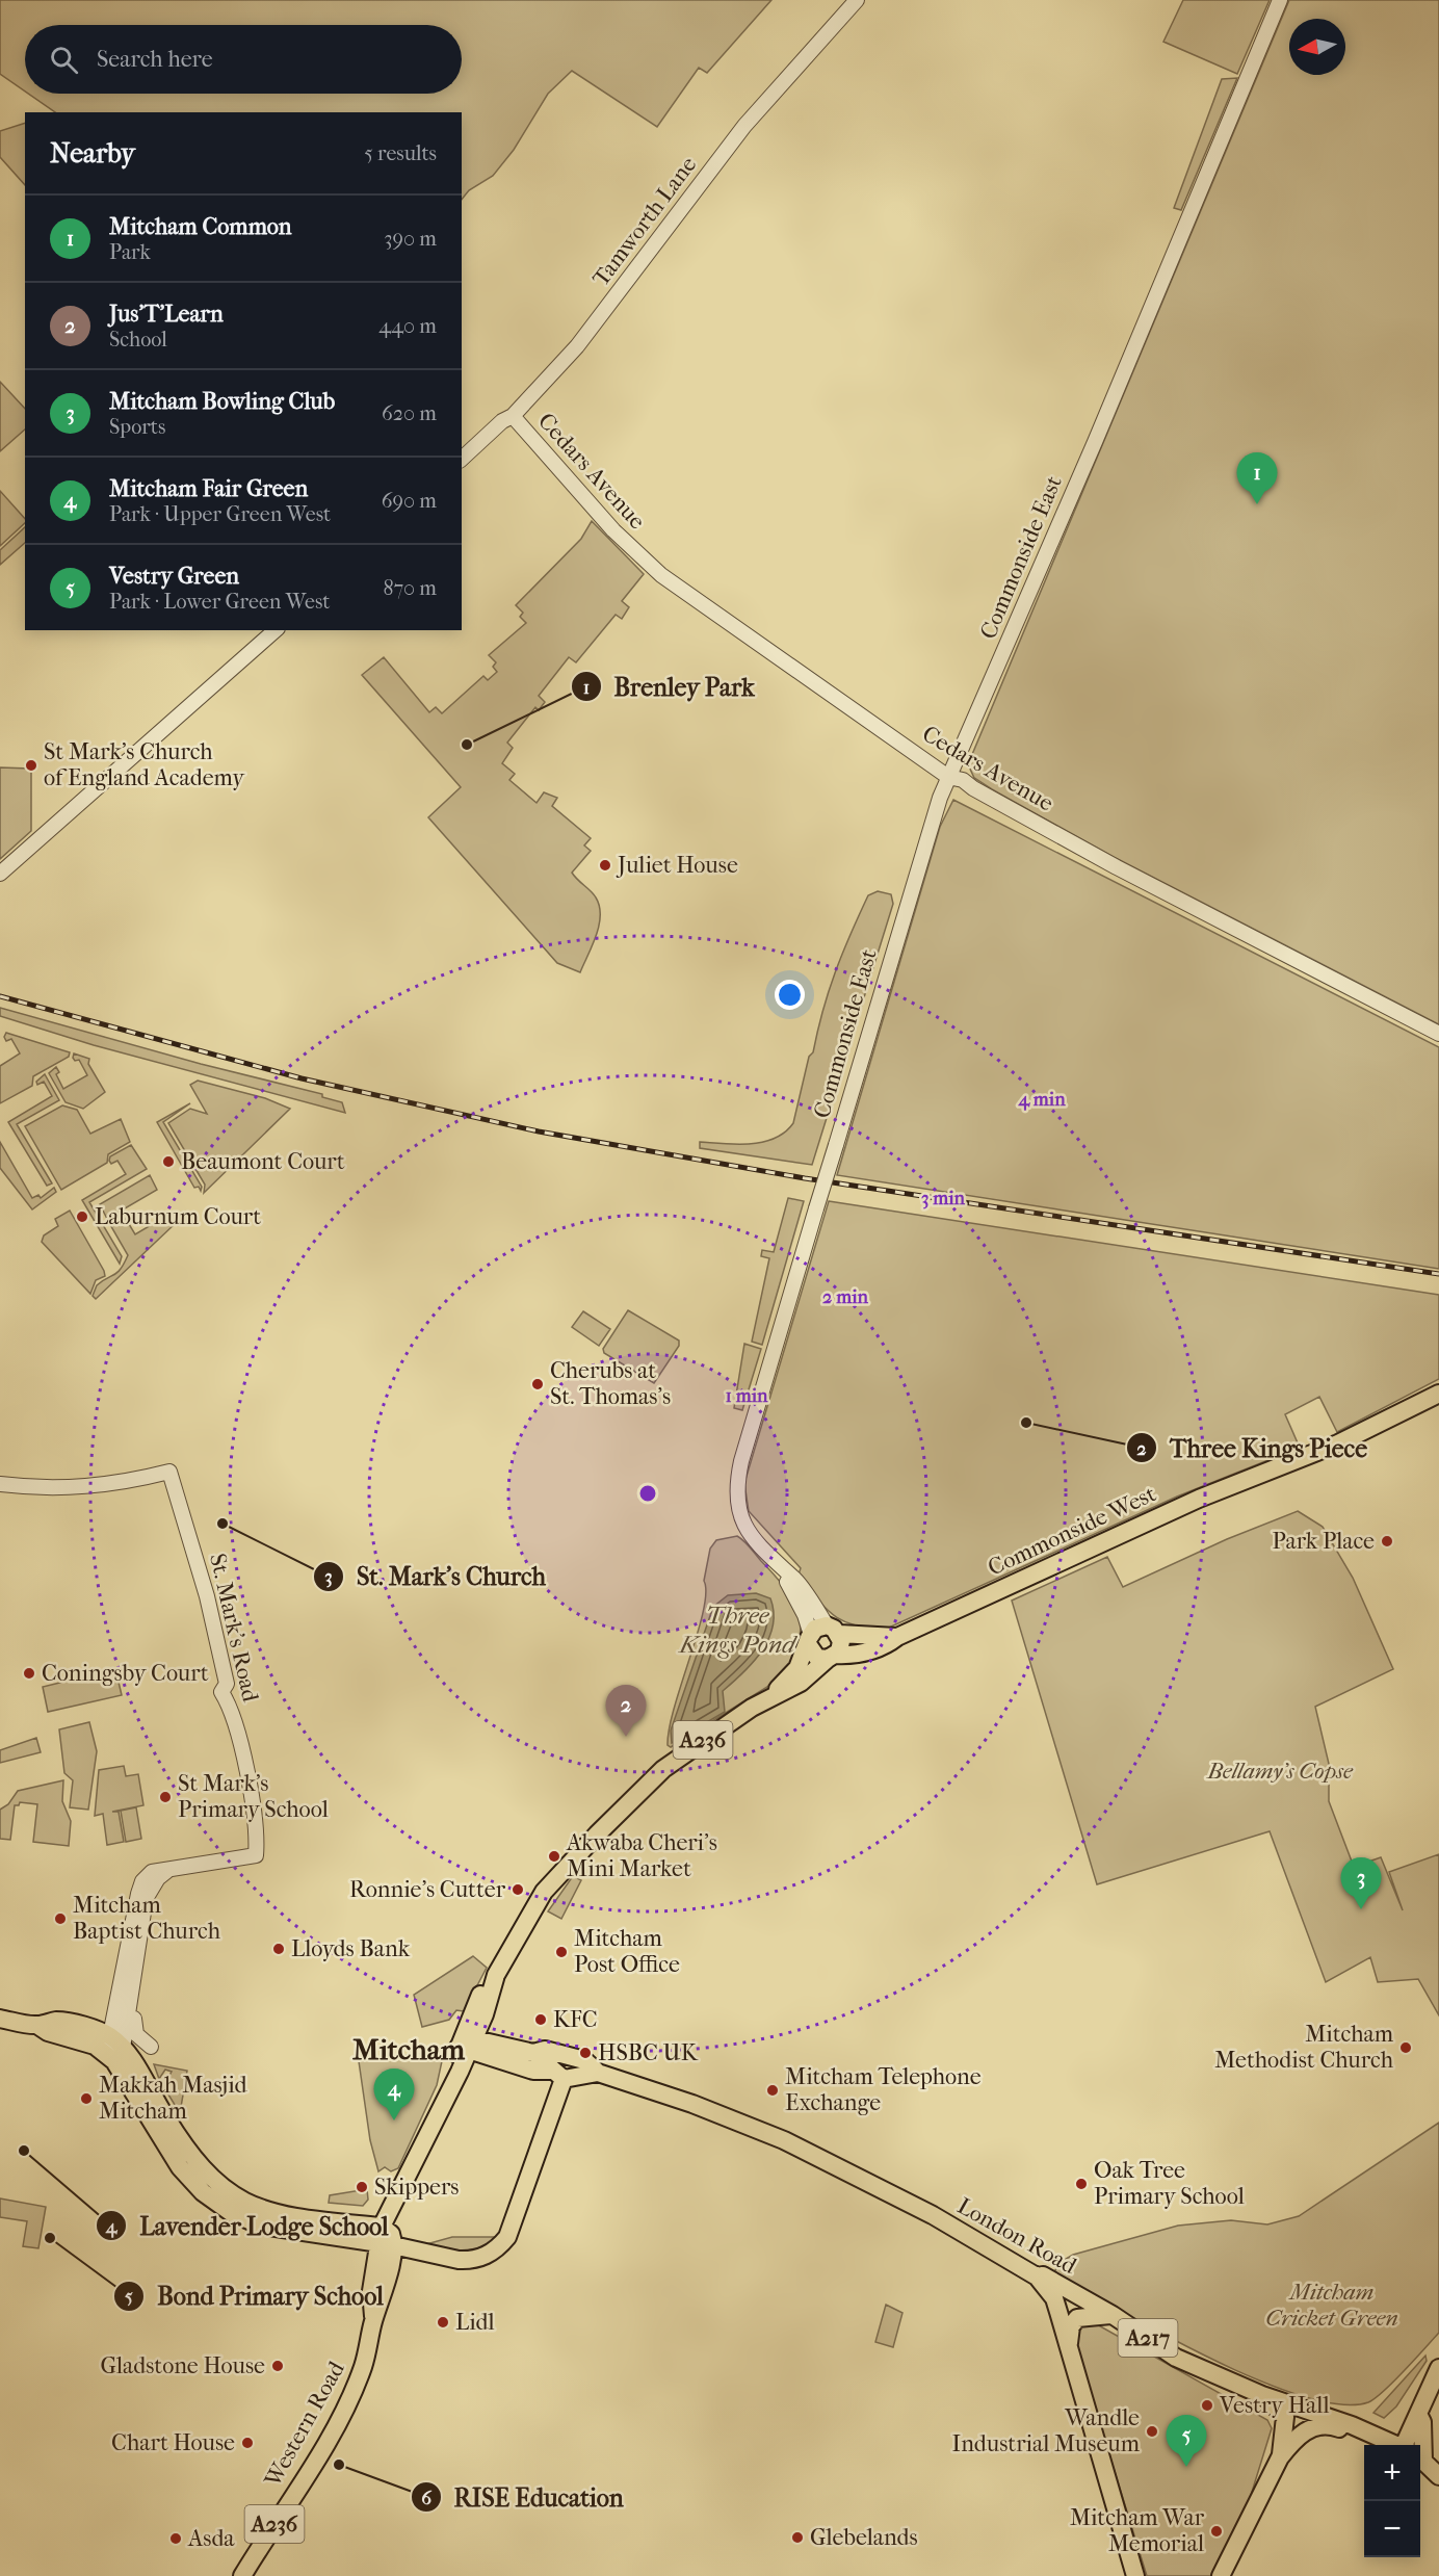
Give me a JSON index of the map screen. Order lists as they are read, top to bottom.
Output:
{
  "streets": {
    "main road": [
      "Commonside West",
      "A236",
      "London Road",
      "A217",
      "Western Road"
    ],
    "street": [
      "Tamworth Lane",
      "Cedars Avenue",
      "Commonside East",
      "St. Mark's Road"
    ]
  },
  "crossings": [
    ["Tamworth Lane", "Cedars Avenue"],
    ["Cedars Avenue", "Commonside East"],
    ["Commonside East", "Commonside West"],
    ["Commonside East", "A236"],
    ["Commonside West", "A236"],
    ["A236", "London Road"],
    ["A236", "Western Road"],
    ["London Road", "A217"]
  ],
  "districts": ["Mitcham"],
  "water": ["Three Kings Pond"],
  "parks": ["Bellamy's Copse", "Mitcham Cricket Green"],
  "places": [
    "Brenley Park",
    "St Mark's Church of England Academy",
    "Juliet House",
    "Beaumont Court",
    "Laburnum Court",
    "Cherubs at St. Thomas's",
    "Three Kings Piece",
    "St. Mark's Church",
    "Park Place",
    "Coningsby Court",
    "St Mark's Primary School",
    "Akwaba Cheri's Mini Market",
    "Ronnie's Cutter",
    "Mitcham Baptist Church",
    "Lloyds Bank",
    "Mitcham Post Office",
    "KFC",
    "Mitcham Methodist Church",
    "HSBC UK",
    "Mitcham Telephone Exchange",
    "Makkah Masjid Mitcham",
    "Lavender Lodge School",
    "Oak Tree Primary School",
    "Skippers",
    "Bond Primary School",
    "Lidl",
    "Gladstone House",
    "Vestry Hall",
    "Wandle Industrial Museum",
    "Chart House",
    "RISE Education",
    "Mitcham War Memorial",
    "Glebelands",
    "Asda"
  ],
  "north": "left",
  "page": {
    "search": "Search here",
    "heading": ["Nearby", "5 results"],
    "list": [
      {
        "mark": "1",
        "name": "Mitcham Common",
        "note": "Park",
        "value": "390 m"
      },
      {
        "mark": "2",
        "name": "Jus'T'Learn",
        "note": "School",
        "value": "440 m"
      },
      {
        "mark": "3",
        "name": "Mitcham Bowling Club",
        "note": "Sports",
        "value": "620 m"
      },
      {
        "mark": "4",
        "name": "Mitcham Fair Green",
        "note": "Park · Upper Green West",
        "value": "690 m"
      },
      {
        "mark": "5",
        "name": "Vestry Green",
        "note": "Park · Lower Green West",
        "value": "870 m"
      }
    ],
    "pins": [
      "1",
      "2",
      "3",
      "4",
      "5"
    ],
    "map_buttons": ["+", "−"]
  },
  "rings": [
    "4 min",
    "3 min",
    "2 min",
    "1 min"
  ]
}
